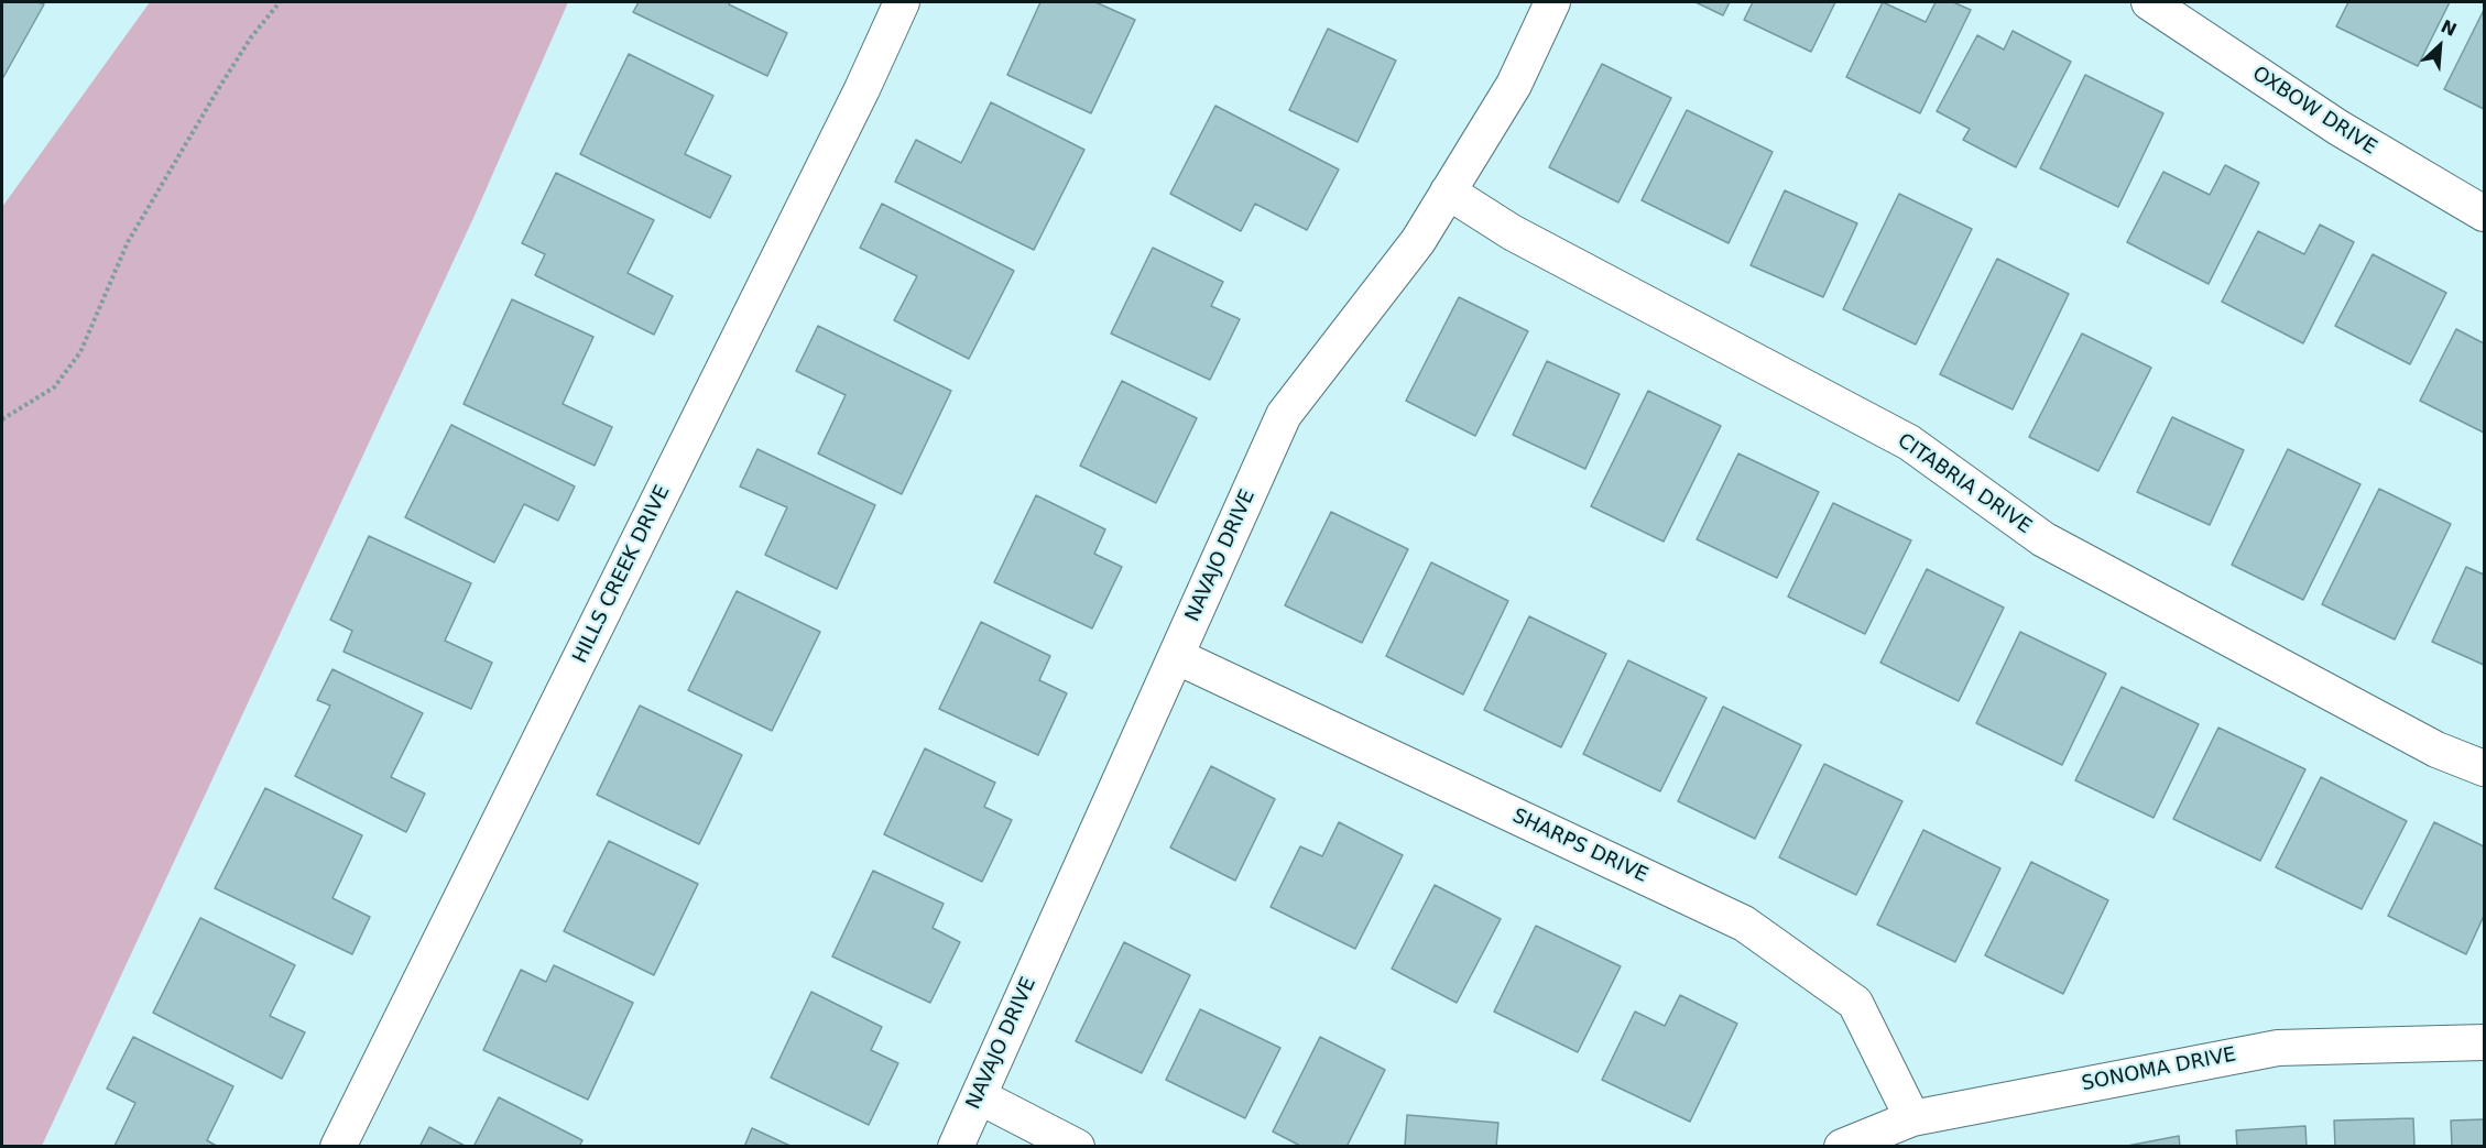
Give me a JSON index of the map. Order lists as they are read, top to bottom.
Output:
{
  "streets": {
    "street": [
      "OXBOW DRIVE",
      "CITABRIA DRIVE",
      "NAVAJO DRIVE",
      "HILLS CREEK DRIVE",
      "SHARPS DRIVE",
      "SONOMA DRIVE"
    ]
  },
  "crossings": [
    ["CITABRIA DRIVE", "NAVAJO DRIVE"],
    ["NAVAJO DRIVE", "SHARPS DRIVE"],
    ["SHARPS DRIVE", "SONOMA DRIVE"]
  ],
  "north": "top right"
}
